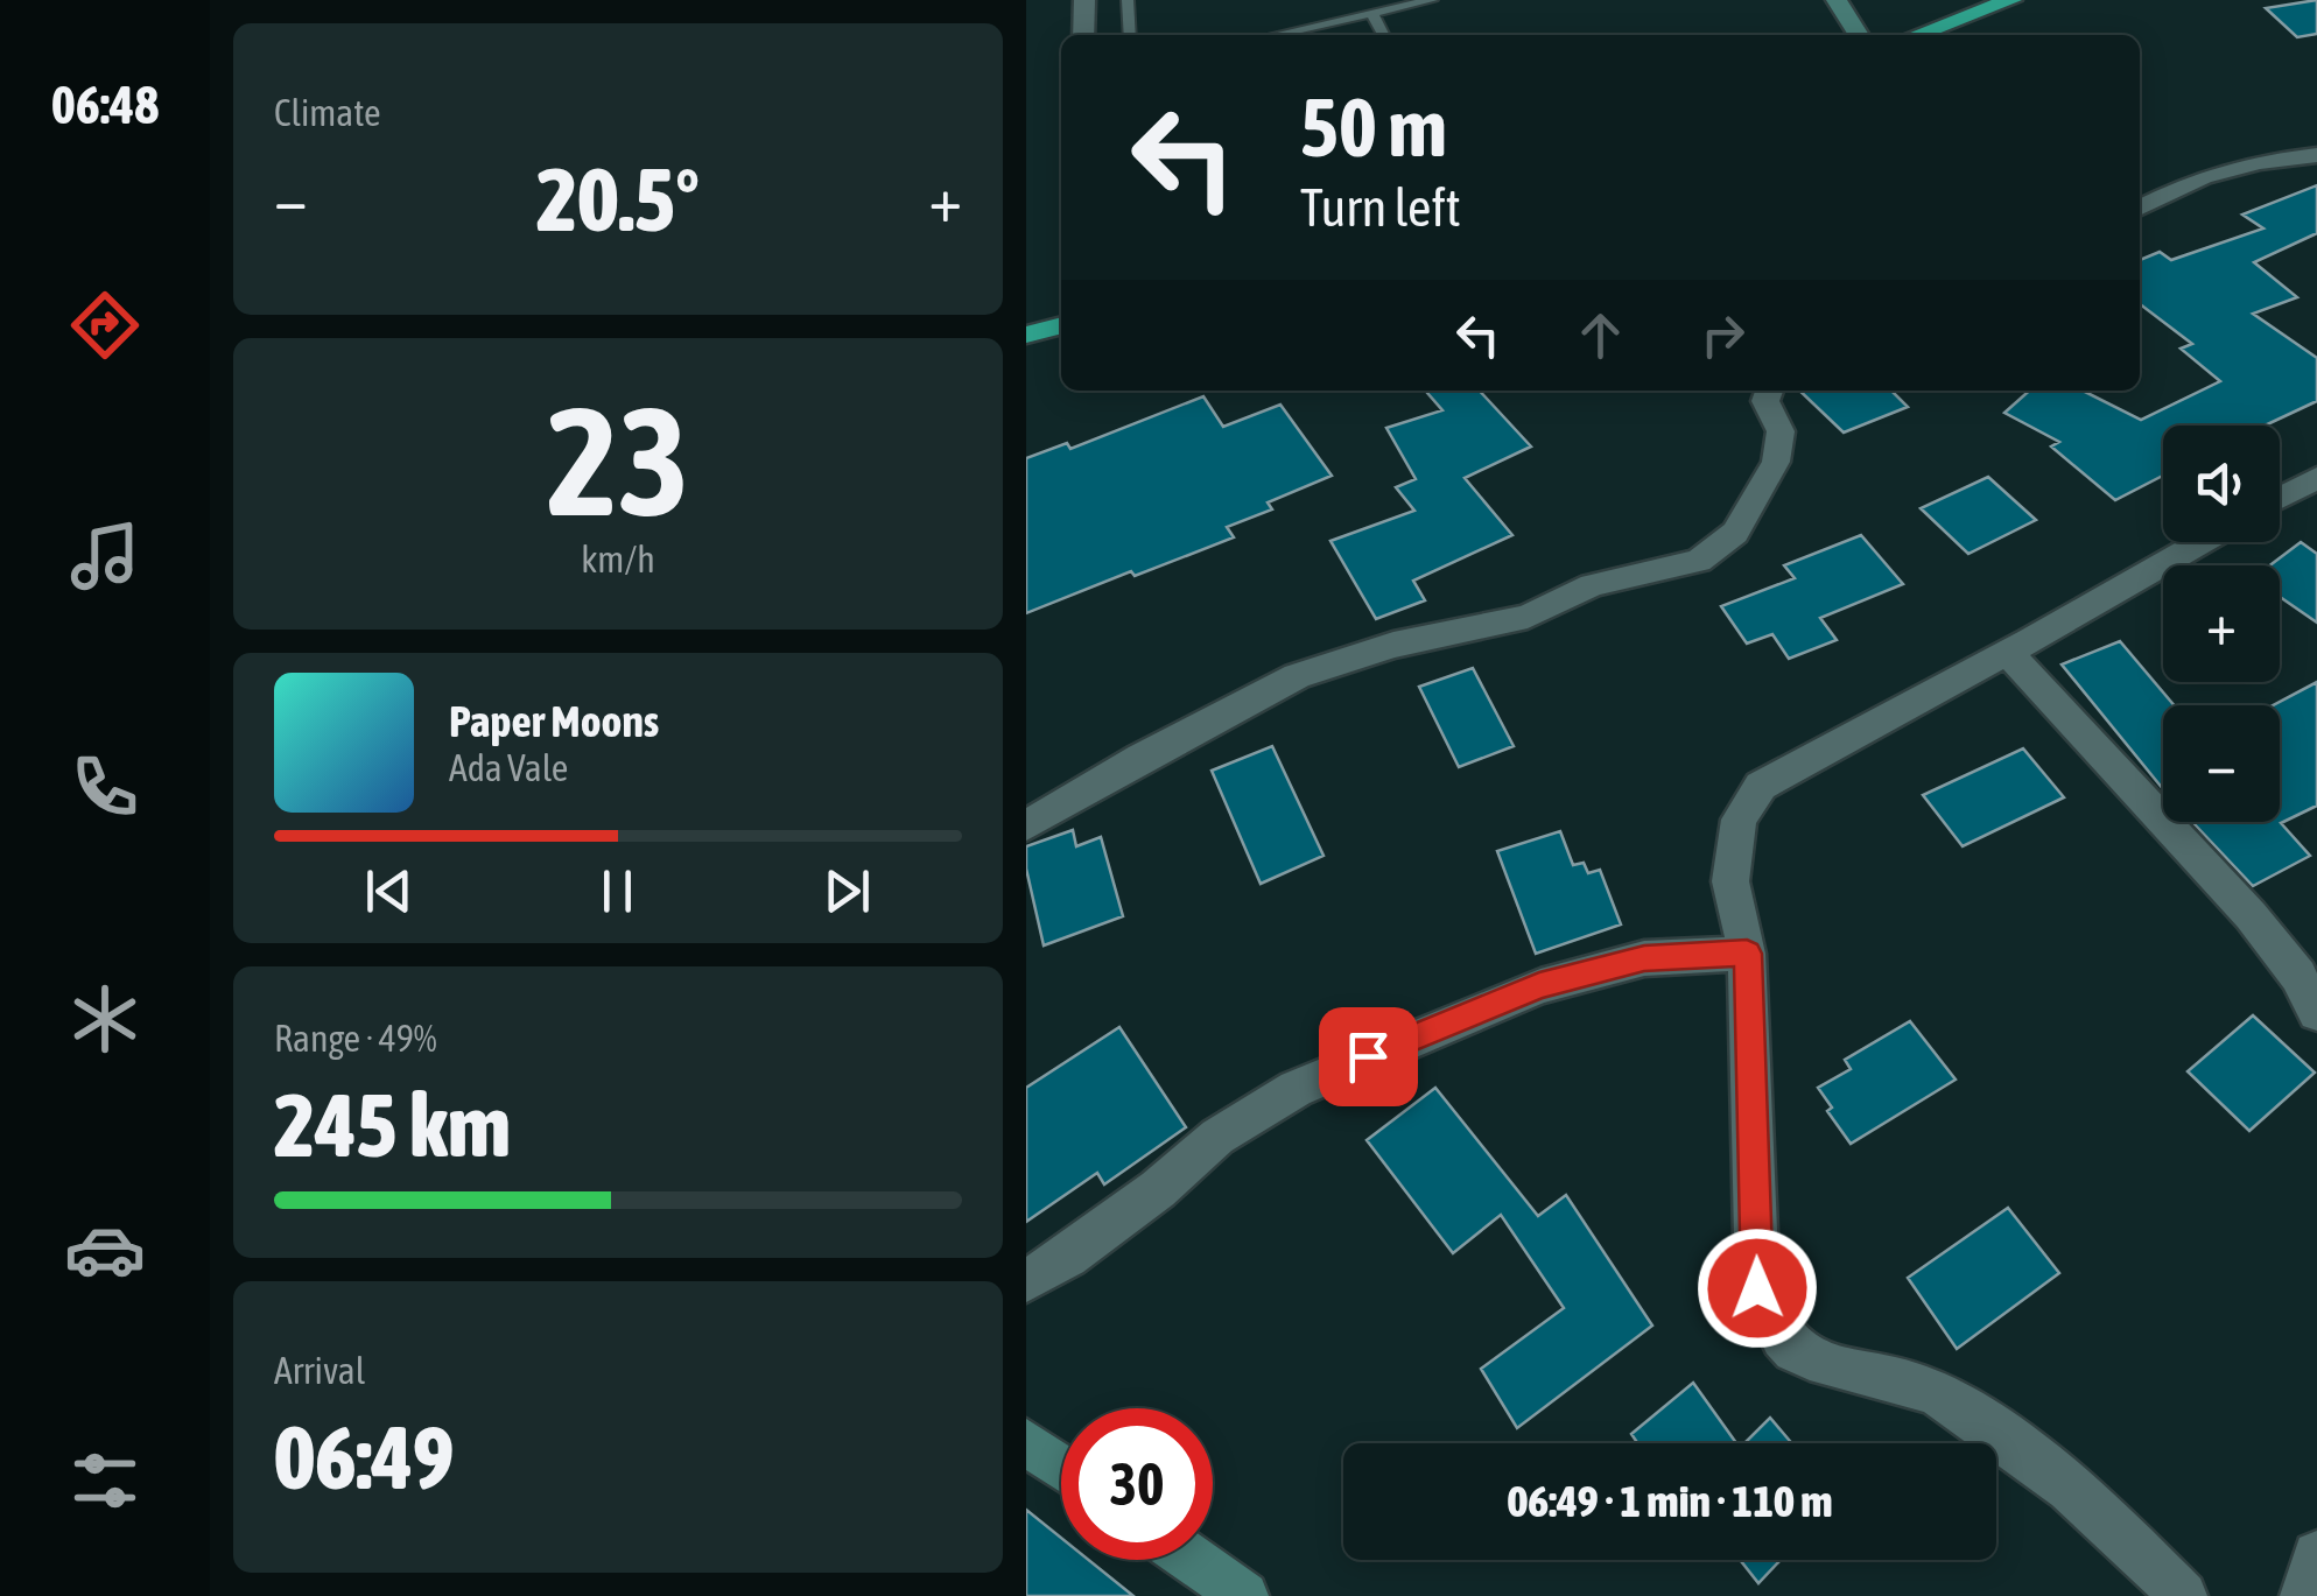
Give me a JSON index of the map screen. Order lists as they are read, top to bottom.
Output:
{
  "page": {
    "tabs": "06:48",
    "tile": [
      "Climate",
      ["23", "km/h"],
      ["Range · 49%", "245 km"],
      ["Arrival", "06:49"]
    ],
    "turn": ["50 m", "Turn left"],
    "heat": ["−", "20.5°", "+"],
    "map_buttons": ["+", "−"],
    "song": ["Paper Moons", "Ada Vale"],
    "limit": "30",
    "trip": "06:49 · 1 min · 110 m"
  }
}
